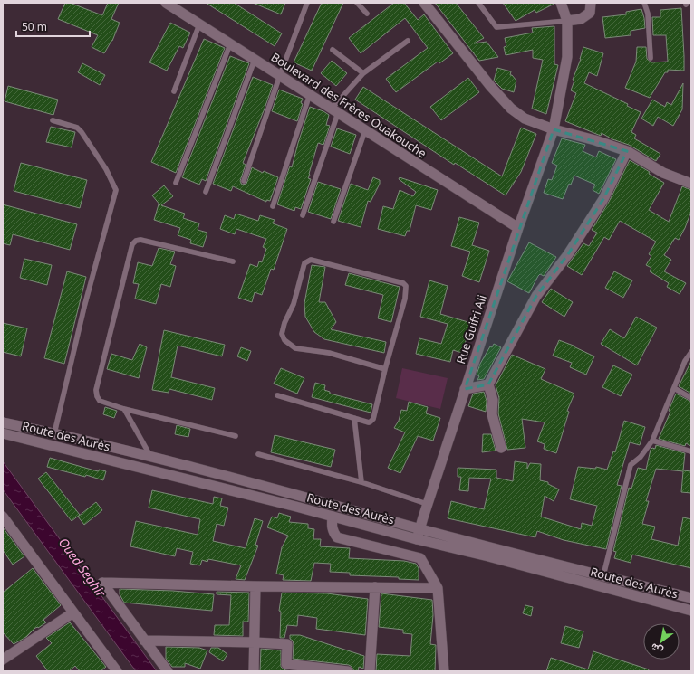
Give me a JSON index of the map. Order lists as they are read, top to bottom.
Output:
{
  "streets": {
    "street": ["Boulevard des Frères Ouakouche", "Rue Guifri Ali", "Route des Aurès"]
  },
  "crossings": [
    ["Boulevard des Frères Ouakouche", "Rue Guifri Ali"],
    ["Rue Guifri Ali", "Route des Aurès"]
  ],
  "water": ["Oued Seghir"],
  "scale_bar": "50 m",
  "north": "bottom left"
}
